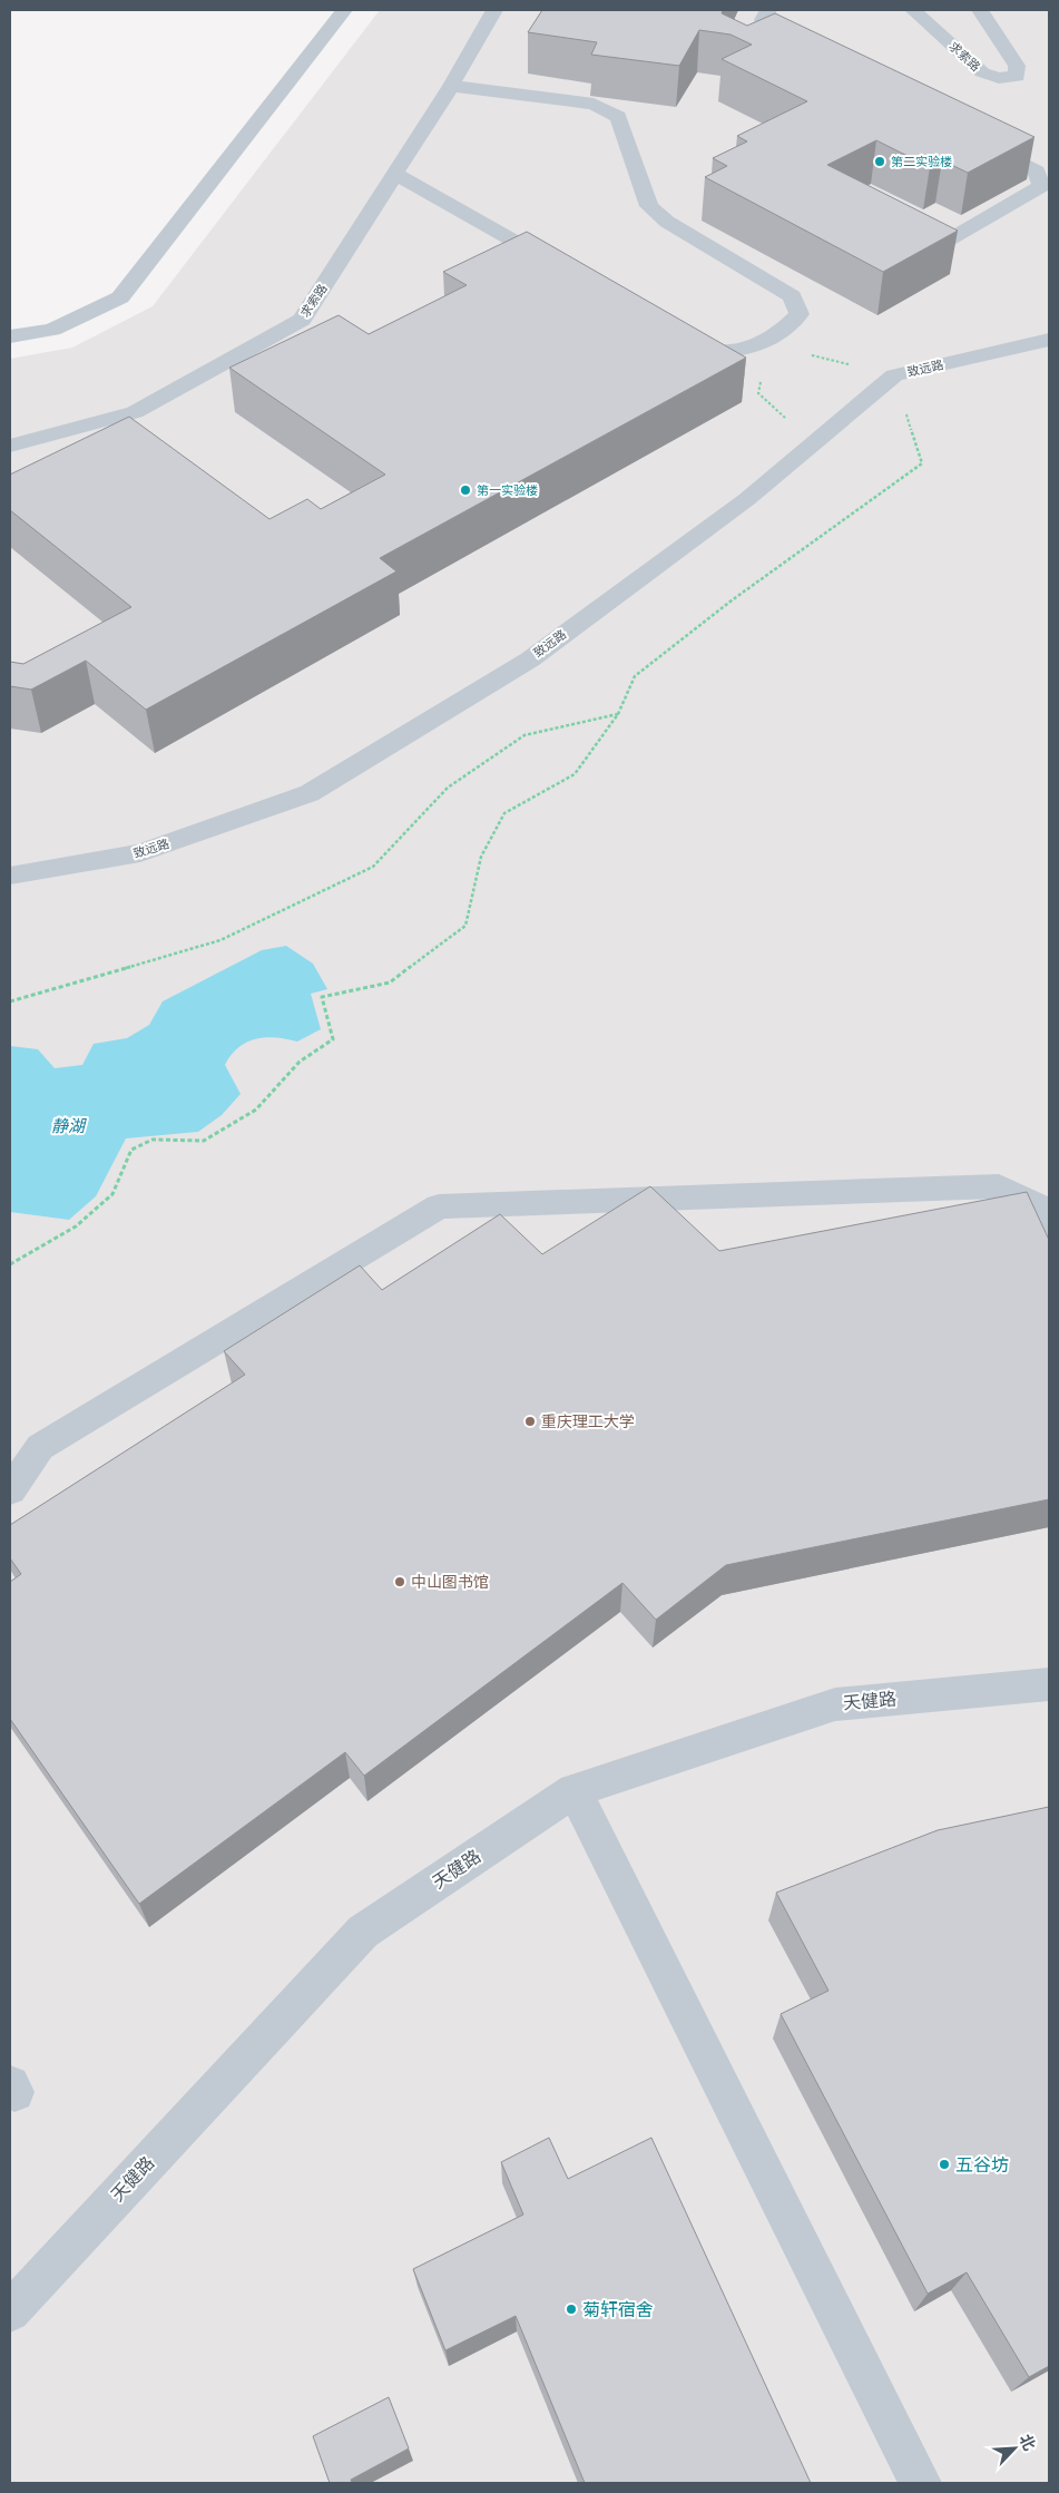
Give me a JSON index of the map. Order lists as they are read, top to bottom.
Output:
{
  "streets": {
    "street": ["求索路", "致远路", "天健路"]
  },
  "water": ["静湖"],
  "places": [
    "第二实验楼",
    "第一实验楼",
    "重庆理工大学",
    "中山图书馆",
    "五谷坊",
    "菊轩宿舍"
  ],
  "north": "top right"
}
